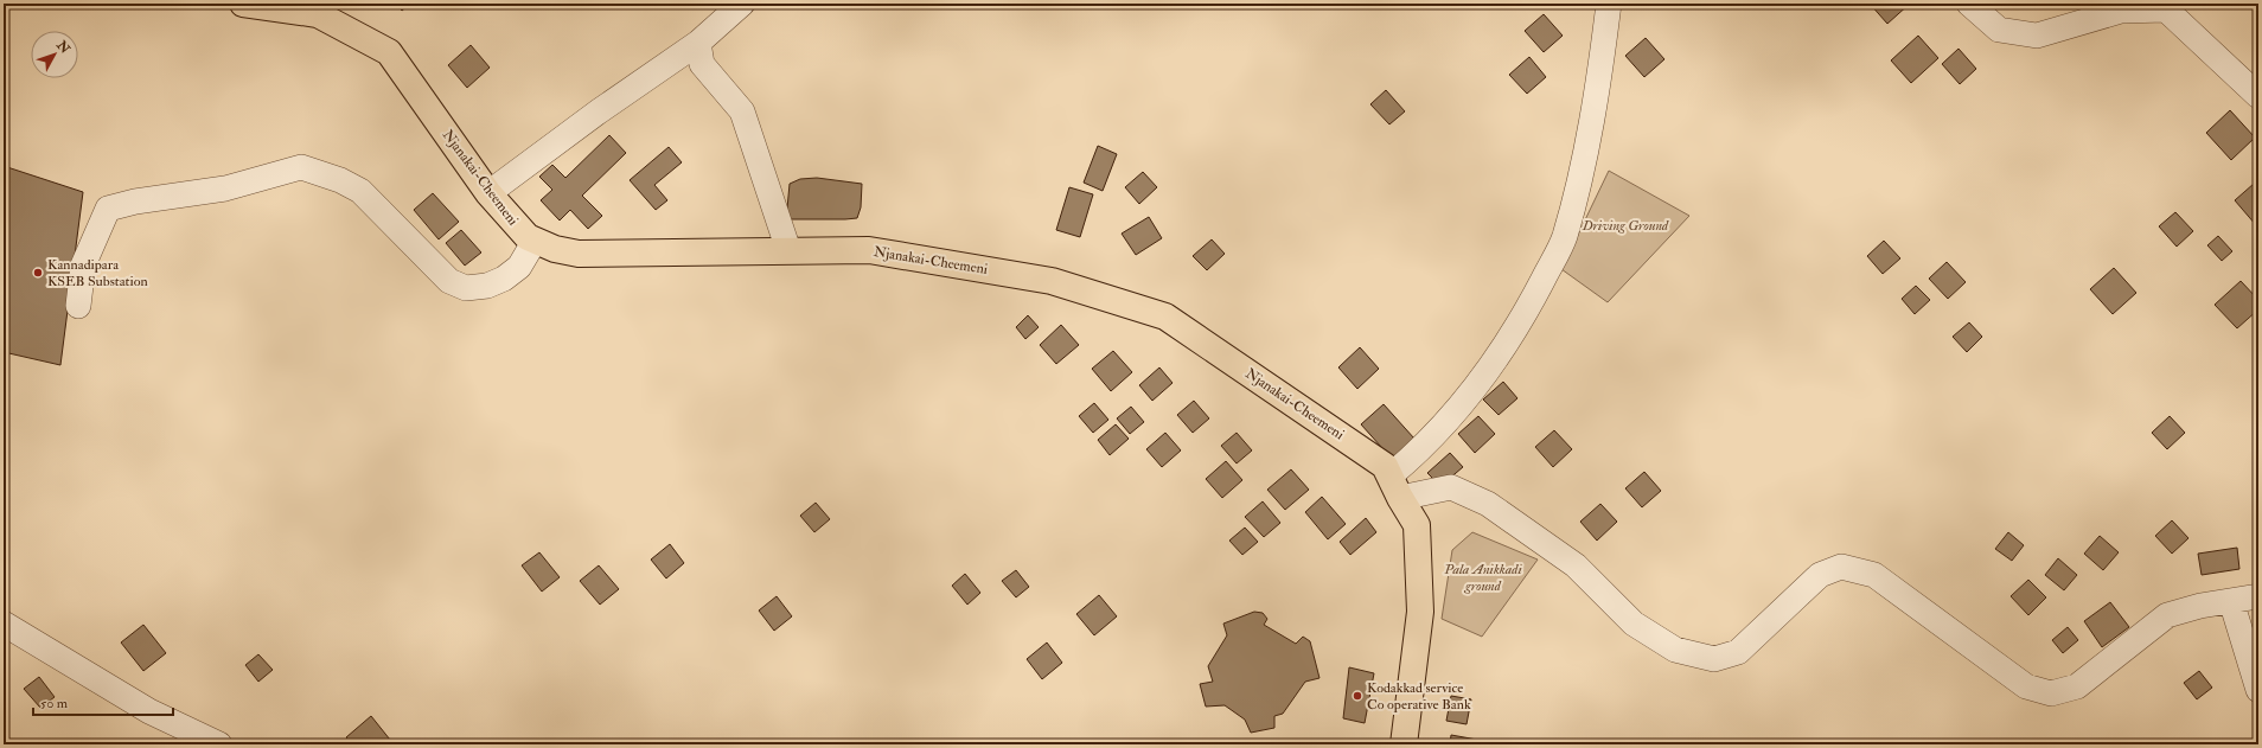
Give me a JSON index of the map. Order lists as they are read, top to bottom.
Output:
{
  "streets": {
    "main road": ["Njanakai-Cheemeni"]
  },
  "parks": ["Driving Ground", "Pala Anikkadi ground"],
  "places": ["Kannadipara KSEB Substation", "Kodakkad service Co operative Bank"],
  "scale_bar": "50 m",
  "north": "top right"
}
